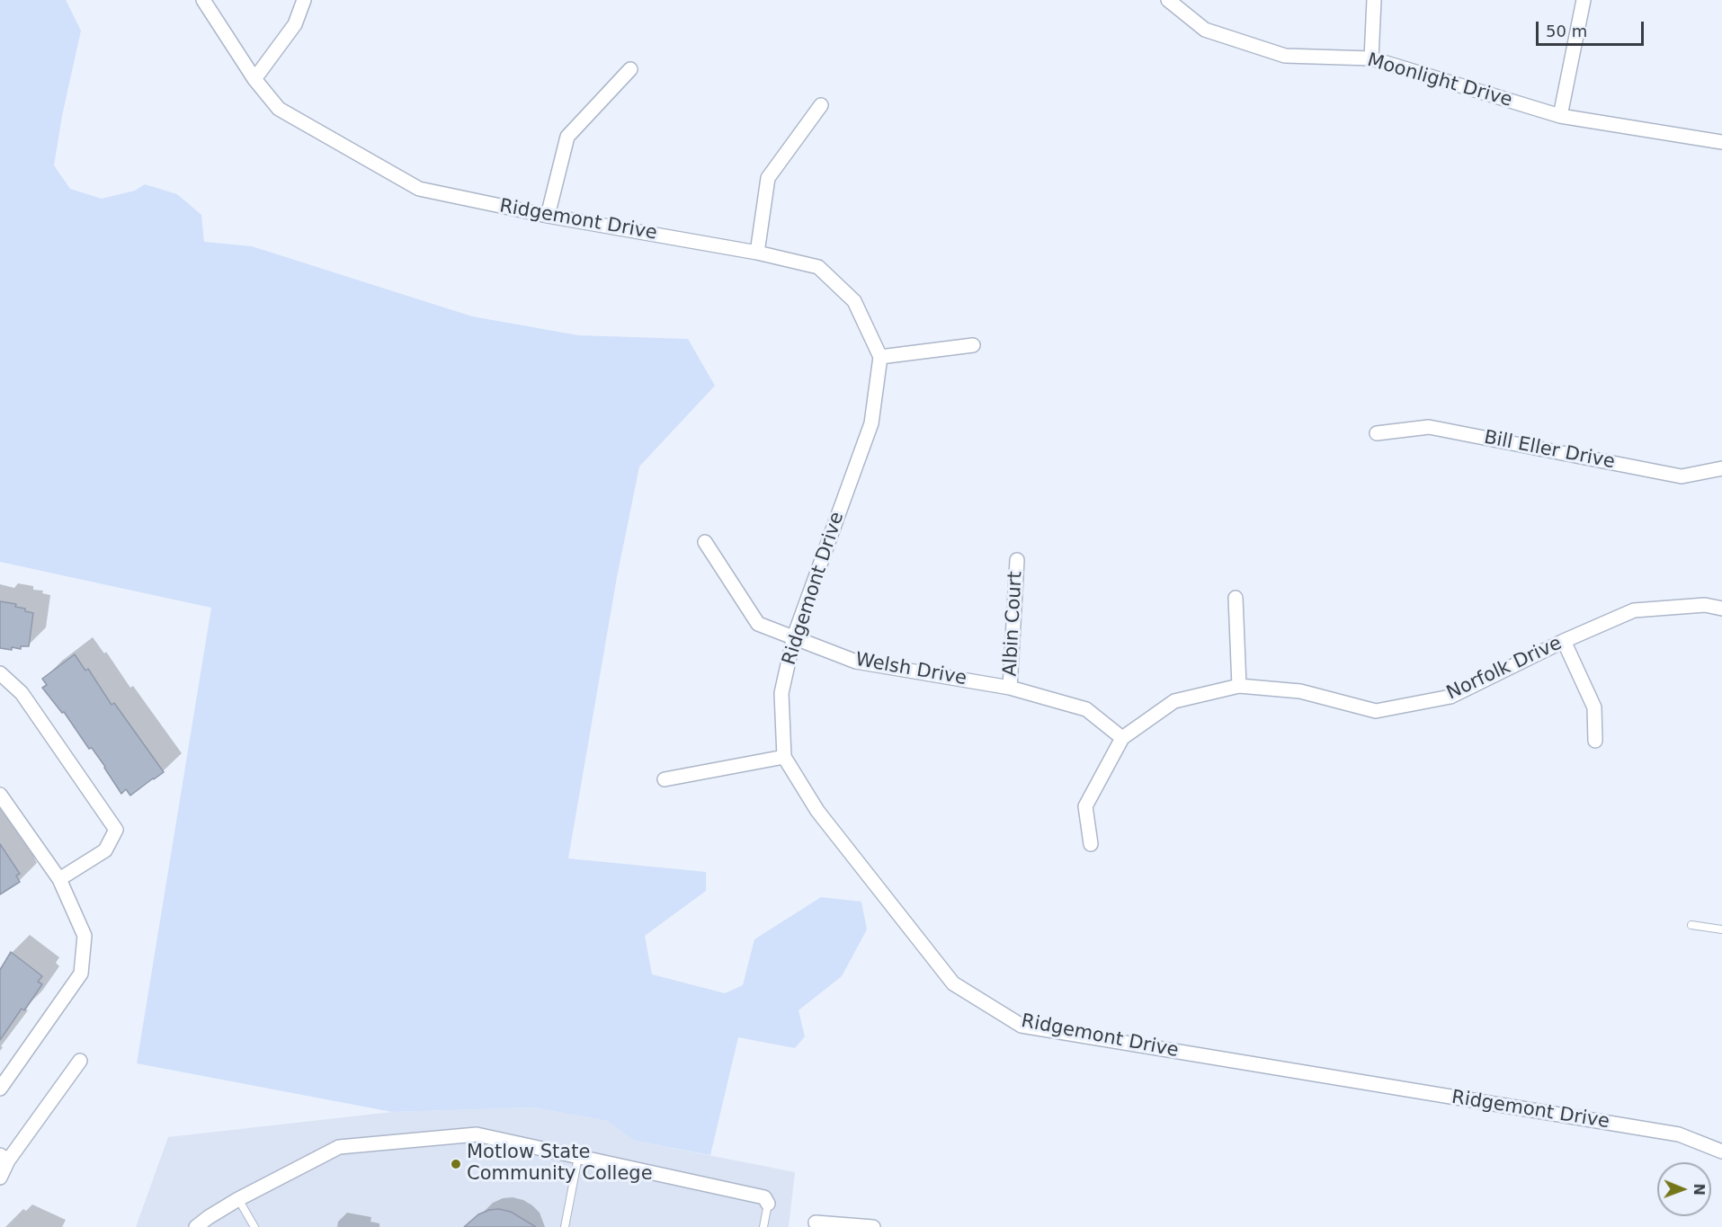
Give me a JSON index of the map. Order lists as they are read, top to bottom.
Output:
{
  "streets": {
    "street": [
      "Moonlight Drive",
      "Ridgemont Drive",
      "Bill Eller Drive",
      "Albin Court",
      "Norfolk Drive",
      "Welsh Drive"
    ]
  },
  "crossings": [
    ["Ridgemont Drive", "Welsh Drive"],
    ["Albin Court", "Welsh Drive"],
    ["Norfolk Drive", "Welsh Drive"]
  ],
  "places": ["Motlow State Community College"],
  "scale_bar": "50 m",
  "north": "right"
}
